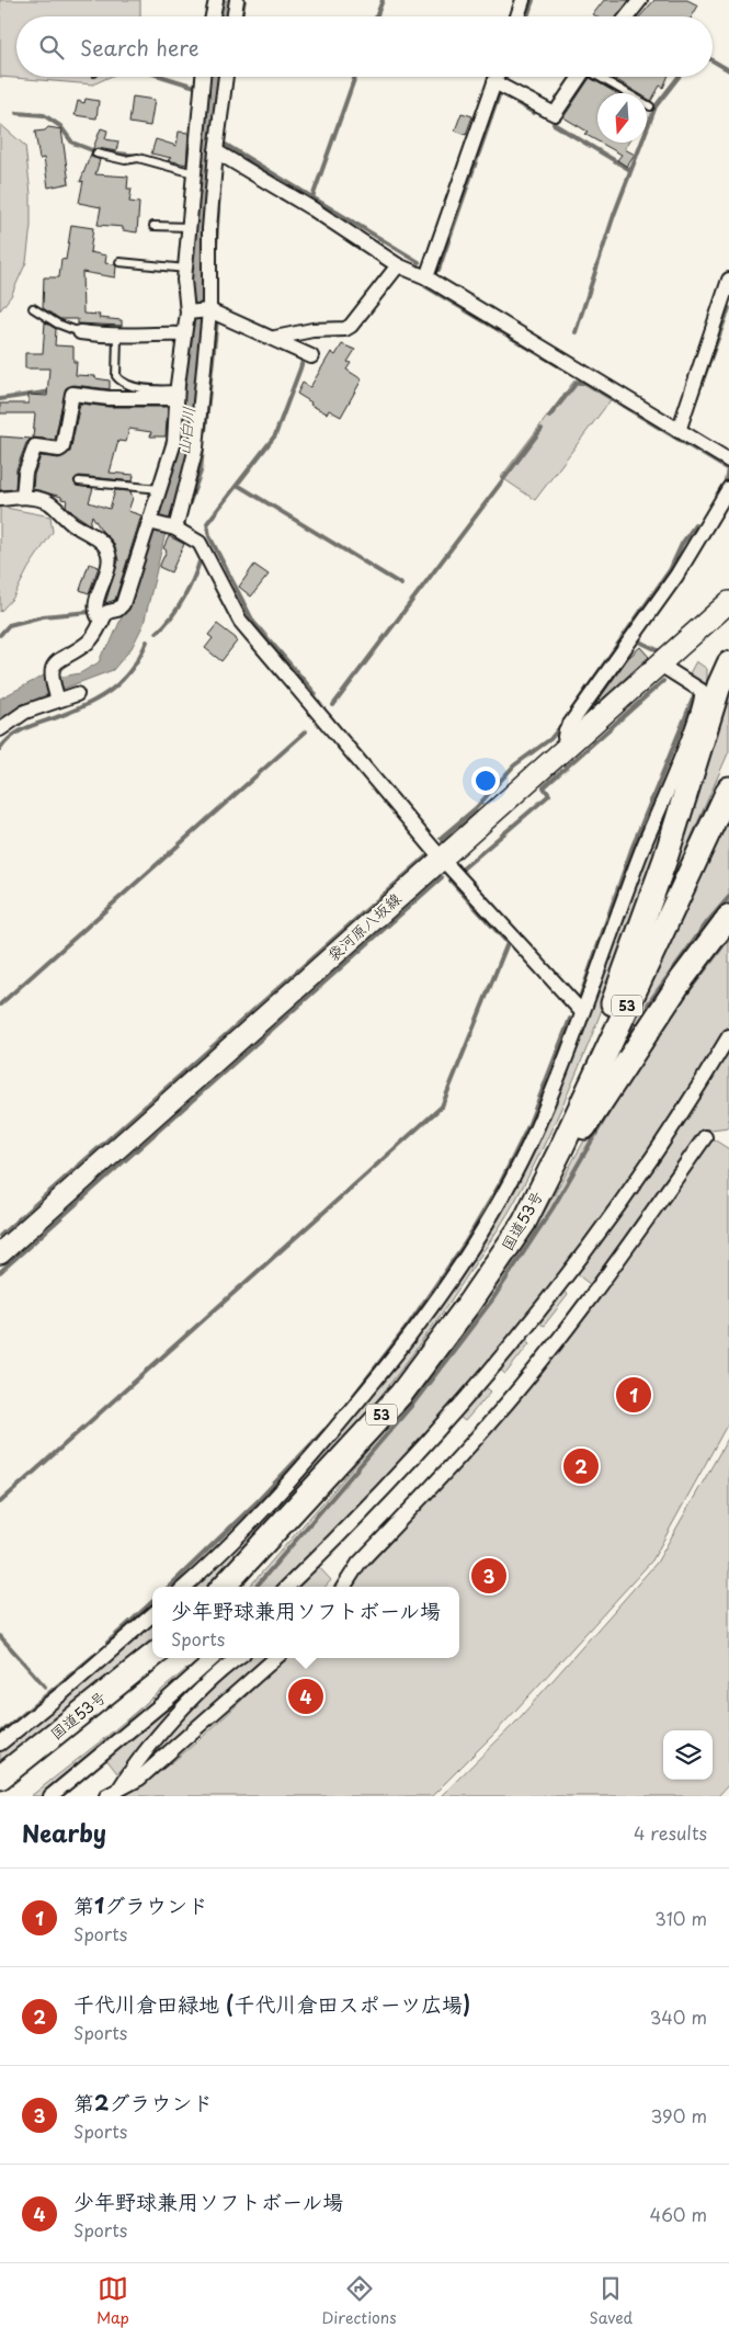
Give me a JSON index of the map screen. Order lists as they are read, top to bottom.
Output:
{
  "streets": {
    "highway": ["53", "国道53号"],
    "main road": ["袋河原八坂線"]
  },
  "water": ["山白川"],
  "north": "bottom",
  "page": {
    "search": "Search here",
    "pins": [
      "1",
      "2",
      "3",
      "4"
    ],
    "popup": ["少年野球兼用ソフトボール場", "Sports"],
    "heading": ["Nearby", "4 results"],
    "list": [
      {
        "mark": "1",
        "name": "第1グラウンド",
        "note": "Sports",
        "value": "310 m"
      },
      {
        "mark": "2",
        "name": "千代川倉田緑地 (千代川倉田スポーツ広場)",
        "note": "Sports",
        "value": "340 m"
      },
      {
        "mark": "3",
        "name": "第2グラウンド",
        "note": "Sports",
        "value": "390 m"
      },
      {
        "mark": "4",
        "name": "少年野球兼用ソフトボール場",
        "note": "Sports",
        "value": "460 m"
      }
    ],
    "nav": ["Map", "Directions", "Saved"]
  }
}
